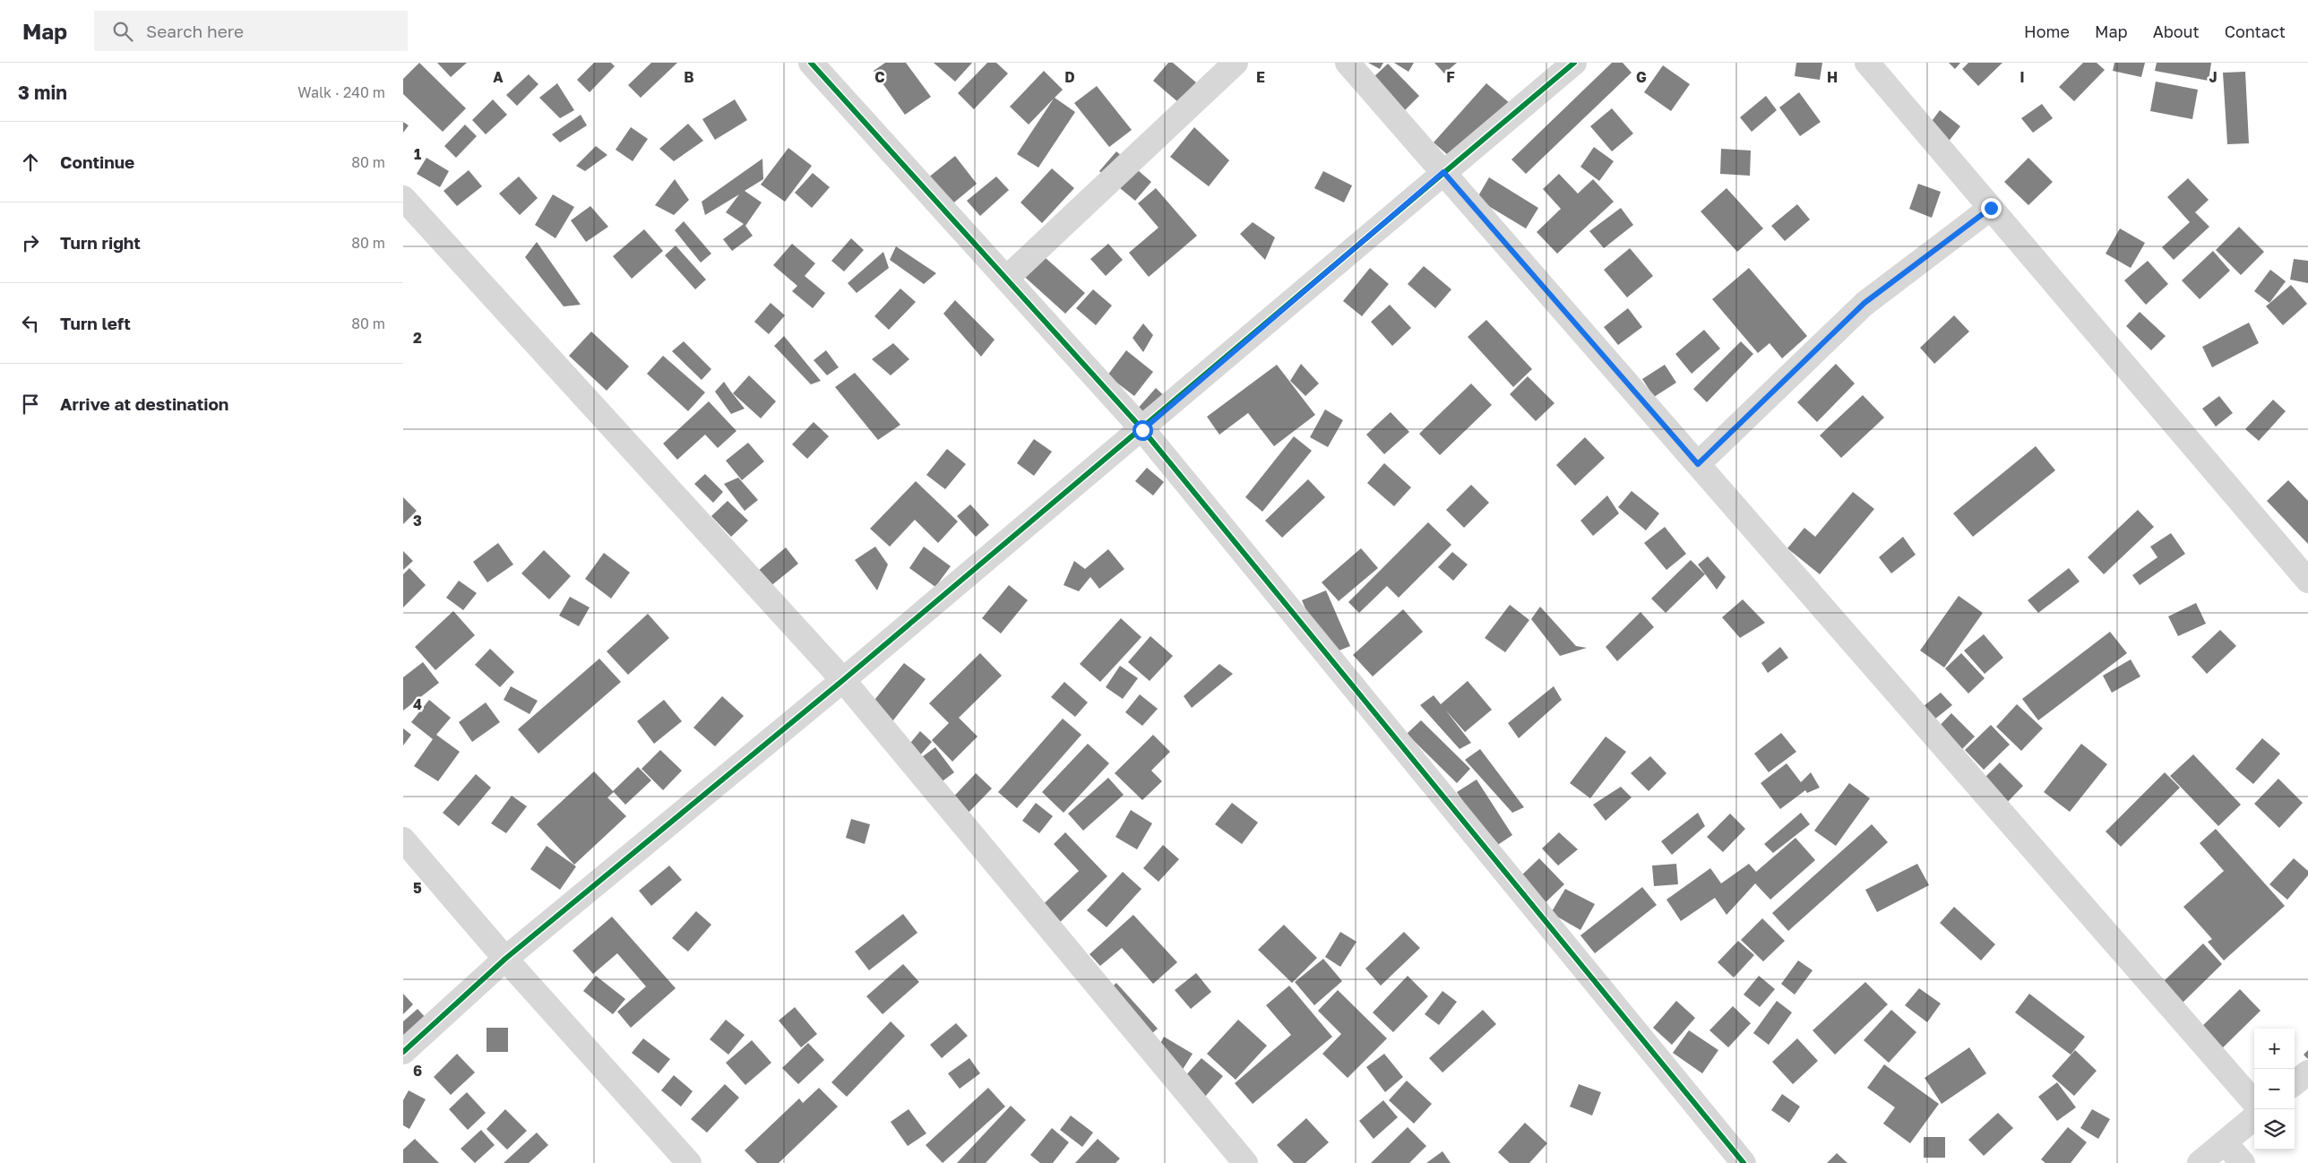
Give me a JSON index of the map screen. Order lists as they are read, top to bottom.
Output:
{
  "page": {
    "header": "Map",
    "search": "Search here",
    "nav": [
      "Home",
      "Map",
      "About",
      "Contact"
    ],
    "heading": ["3 min", "Walk · 240 m"],
    "list": [
      ["Continue", "80 m"],
      ["Turn right", "80 m"],
      ["Turn left", "80 m"],
      "Arrive at destination"
    ],
    "map_buttons": ["+", "−"]
  },
  "grid": {
    "columns": [
      "A",
      "B",
      "C",
      "D",
      "E",
      "F",
      "G",
      "H",
      "I",
      "J"
    ],
    "rows": [
      "1",
      "2",
      "3",
      "4",
      "5",
      "6"
    ]
  }
}
